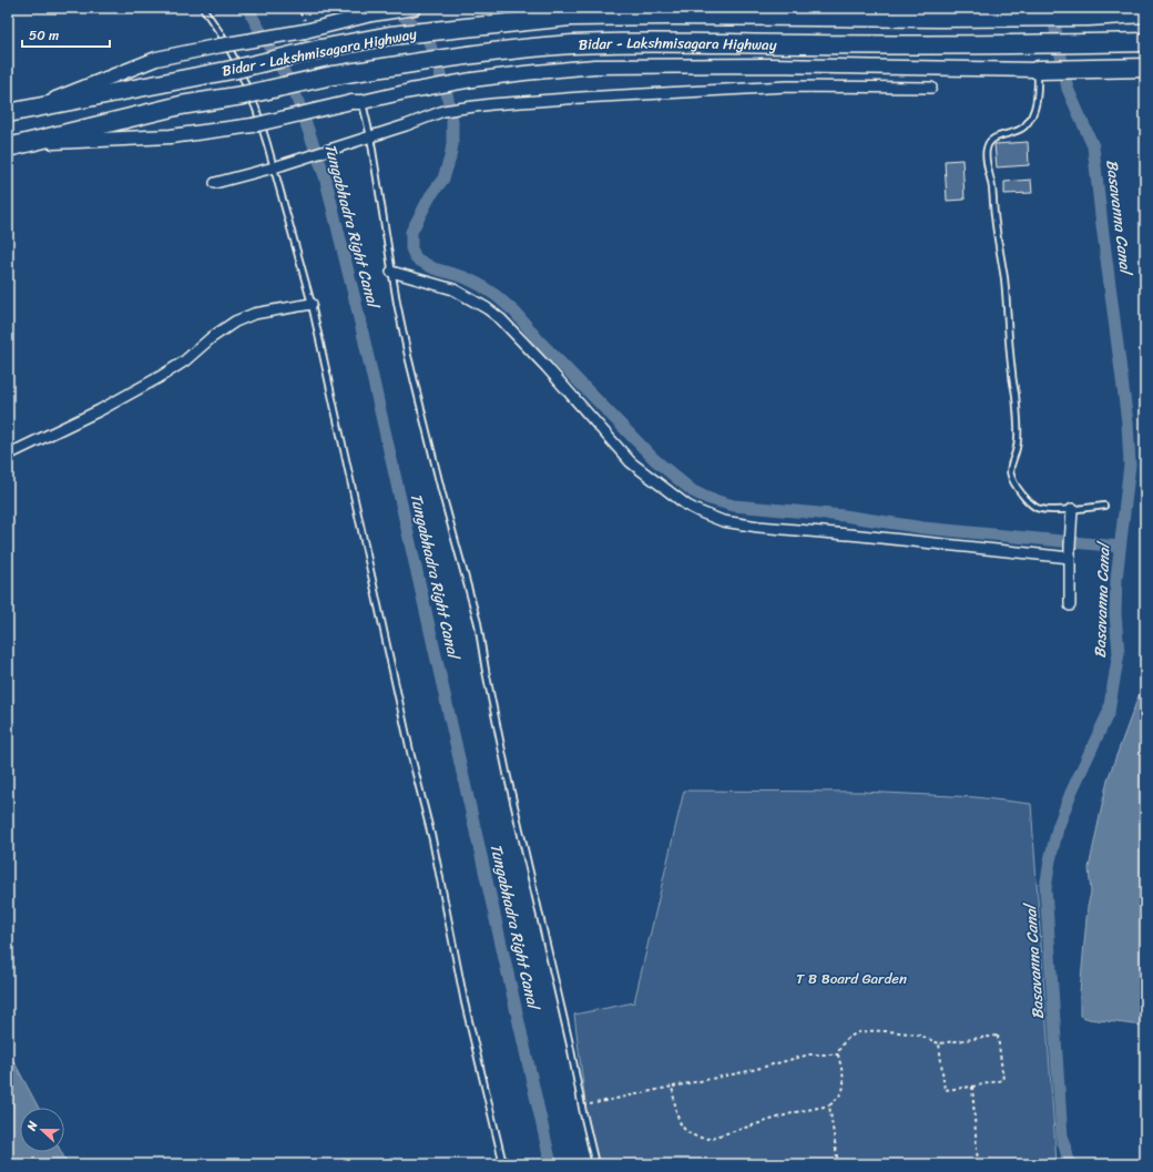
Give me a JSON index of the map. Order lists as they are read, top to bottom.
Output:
{
  "streets": {
    "highway": ["Bidar - Lakshmisagara Highway"]
  },
  "water": ["Basavanna Canal", "Tungabhadra Right Canal"],
  "parks": ["T B Board Garden"],
  "scale_bar": "50 m",
  "north": "left"
}
